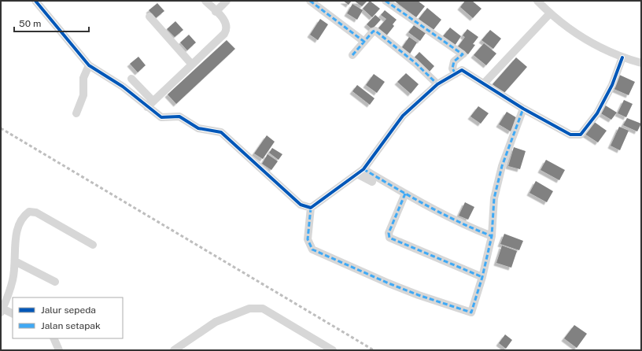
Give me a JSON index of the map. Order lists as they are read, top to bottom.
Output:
{
  "legend": ["Jalur sepeda", "Jalan setapak"],
  "scale_bar": "50 m"
}
